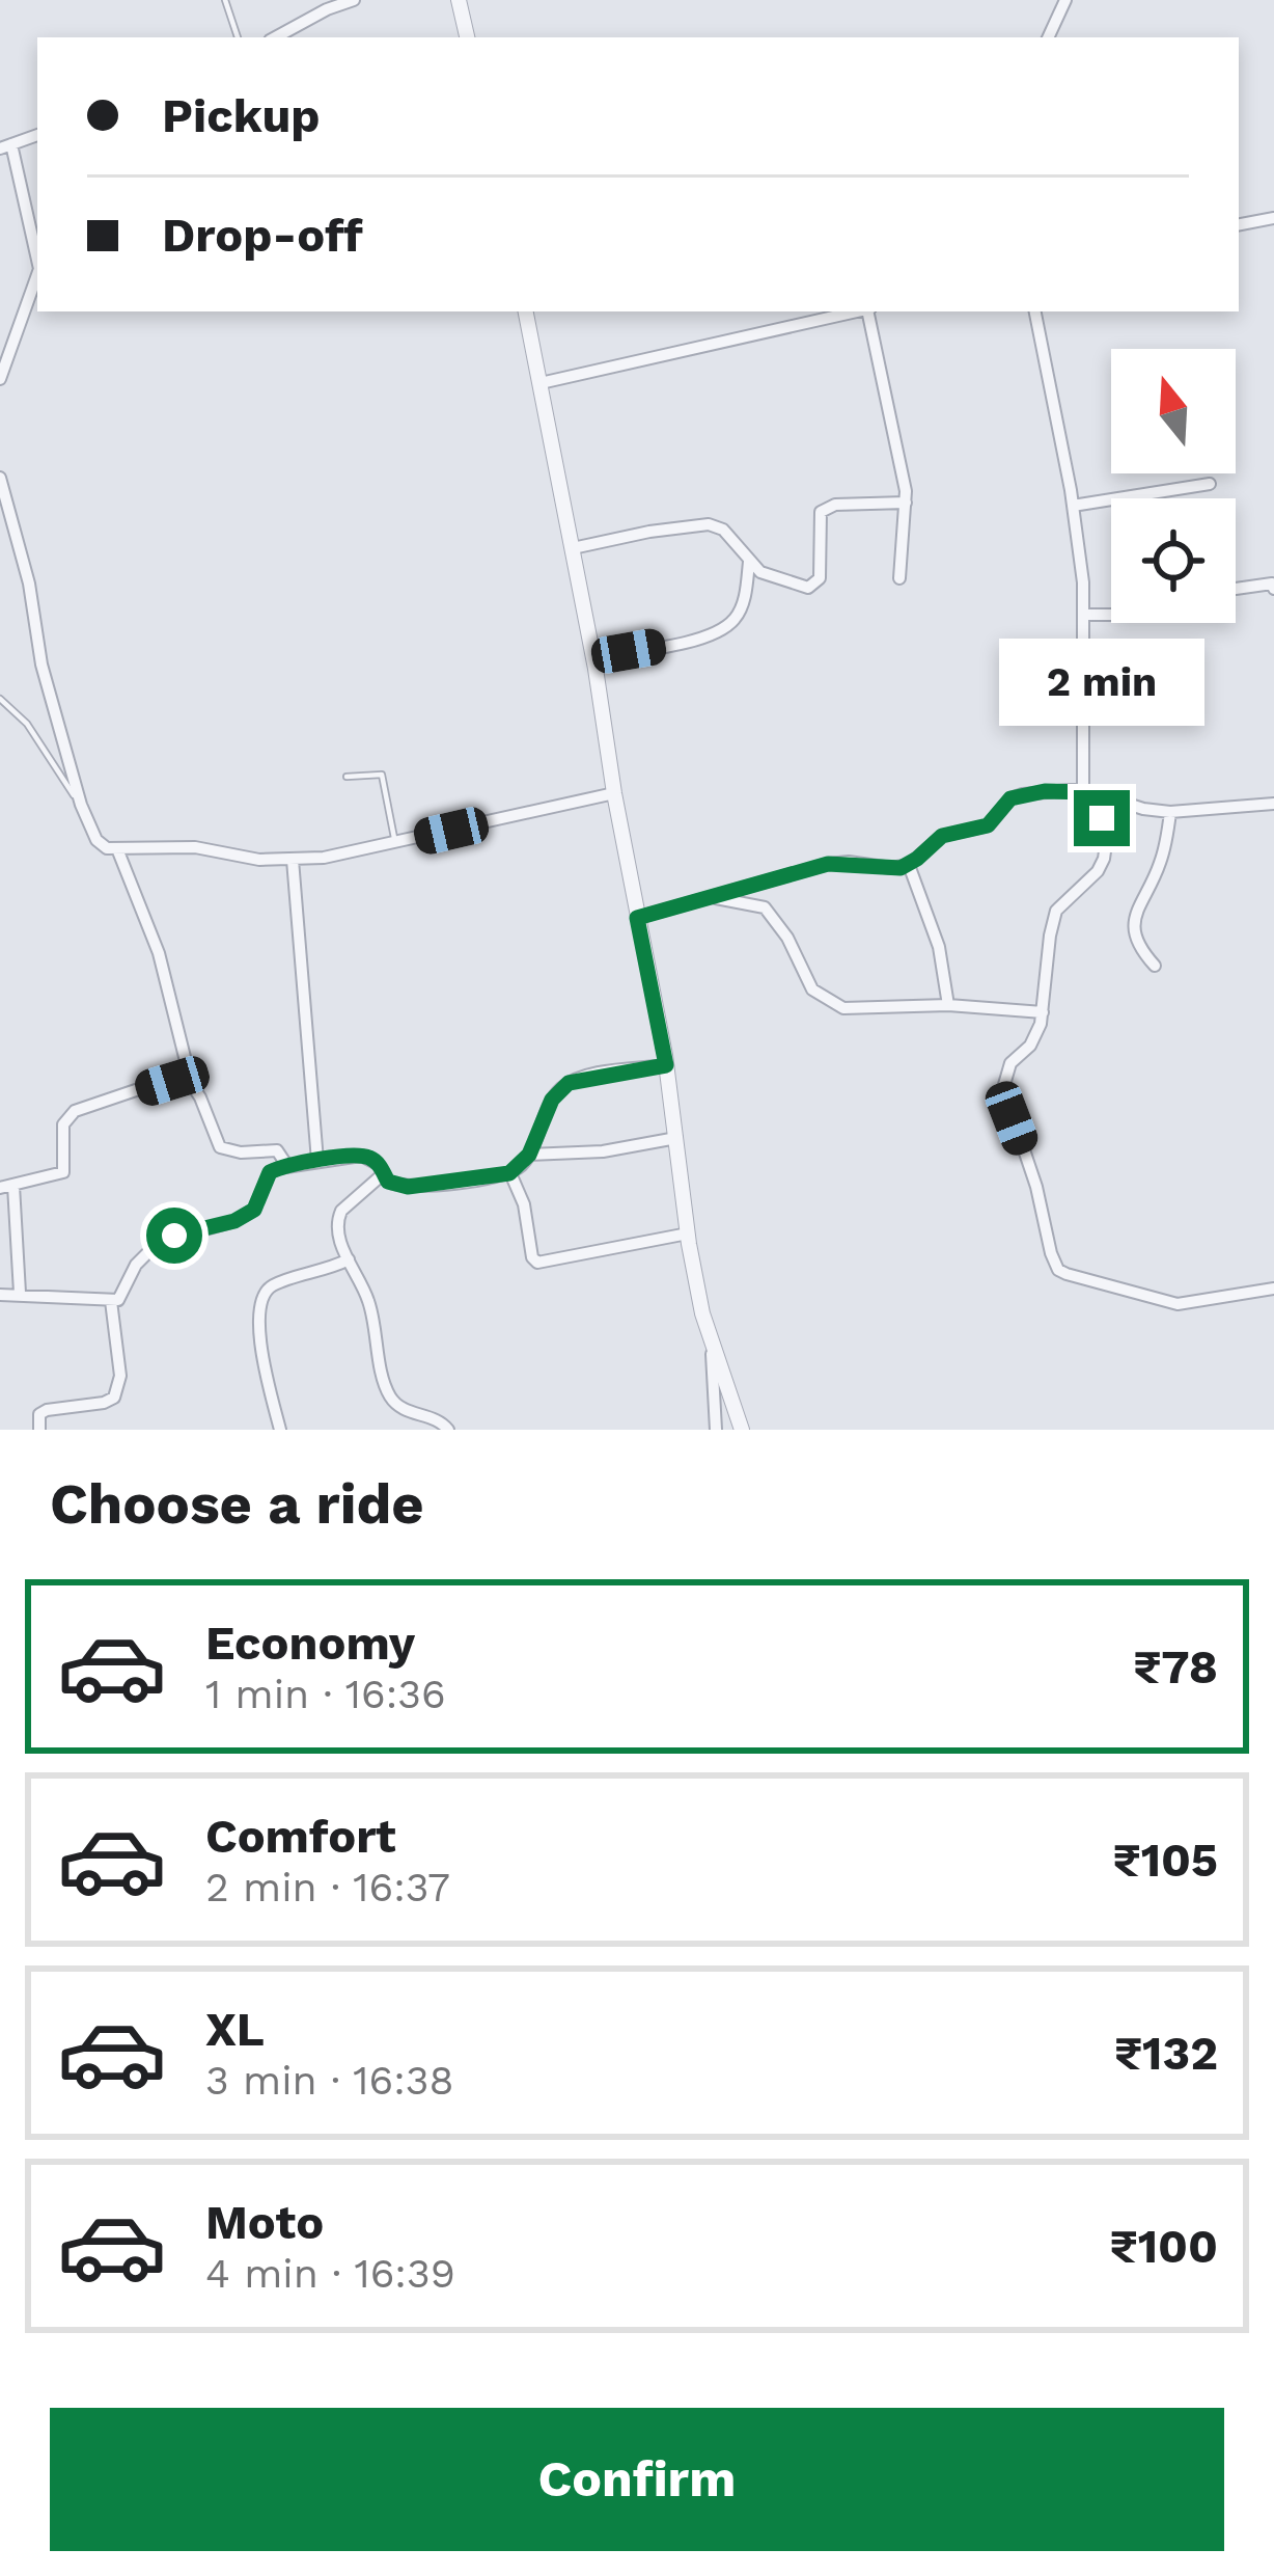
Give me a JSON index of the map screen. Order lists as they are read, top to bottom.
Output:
{
  "north": "top",
  "page": {
    "banner": ["Pickup", "Drop-off"],
    "bubble": "2 min",
    "heading": "Choose a ride",
    "list": [
      {
        "name": "Economy",
        "note": "1 min · 16:36",
        "value": "₹78"
      },
      {
        "name": "Comfort",
        "note": "2 min · 16:37",
        "value": "₹105"
      },
      {
        "name": "XL",
        "note": "3 min · 16:38",
        "value": "₹132"
      },
      {
        "name": "Moto",
        "note": "4 min · 16:39",
        "value": "₹100"
      }
    ],
    "buttons": "Confirm"
  }
}
